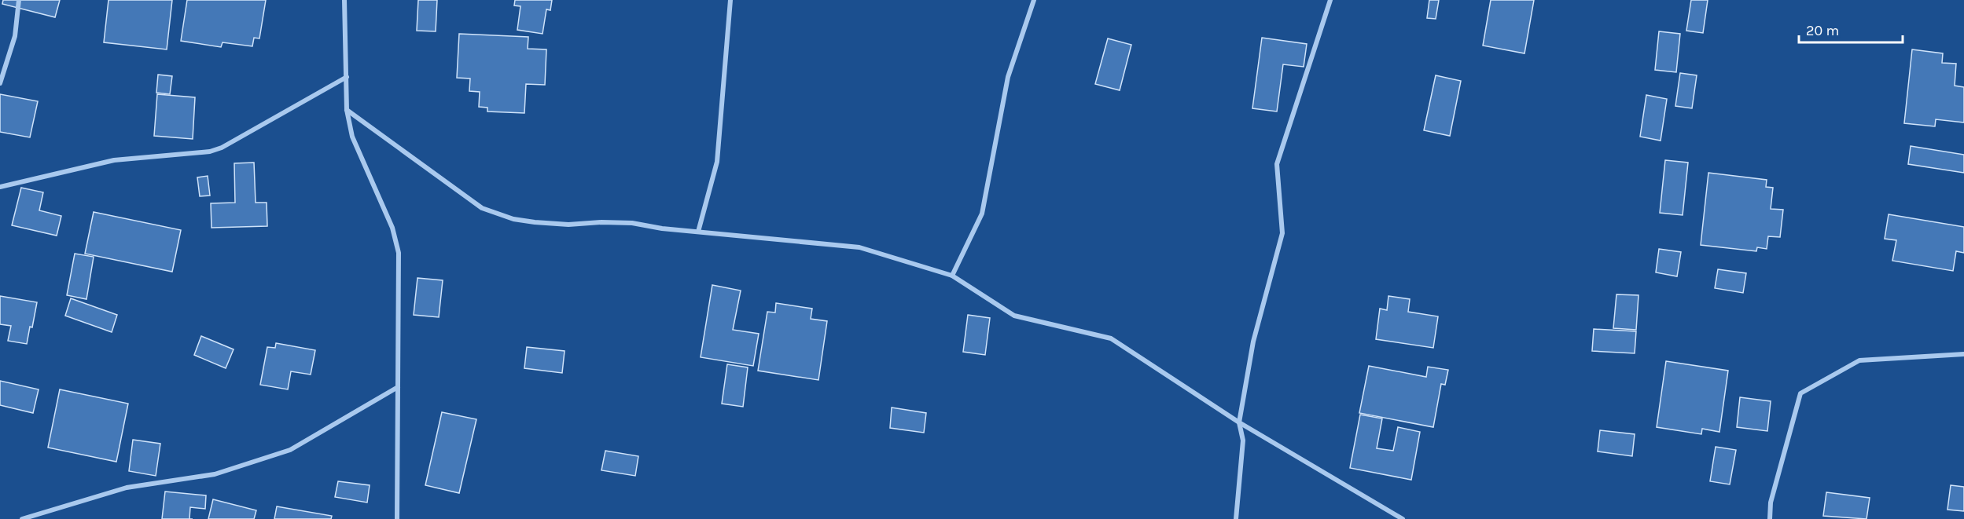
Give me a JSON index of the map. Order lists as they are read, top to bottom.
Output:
{
  "scale_bar": "20 m"
}
